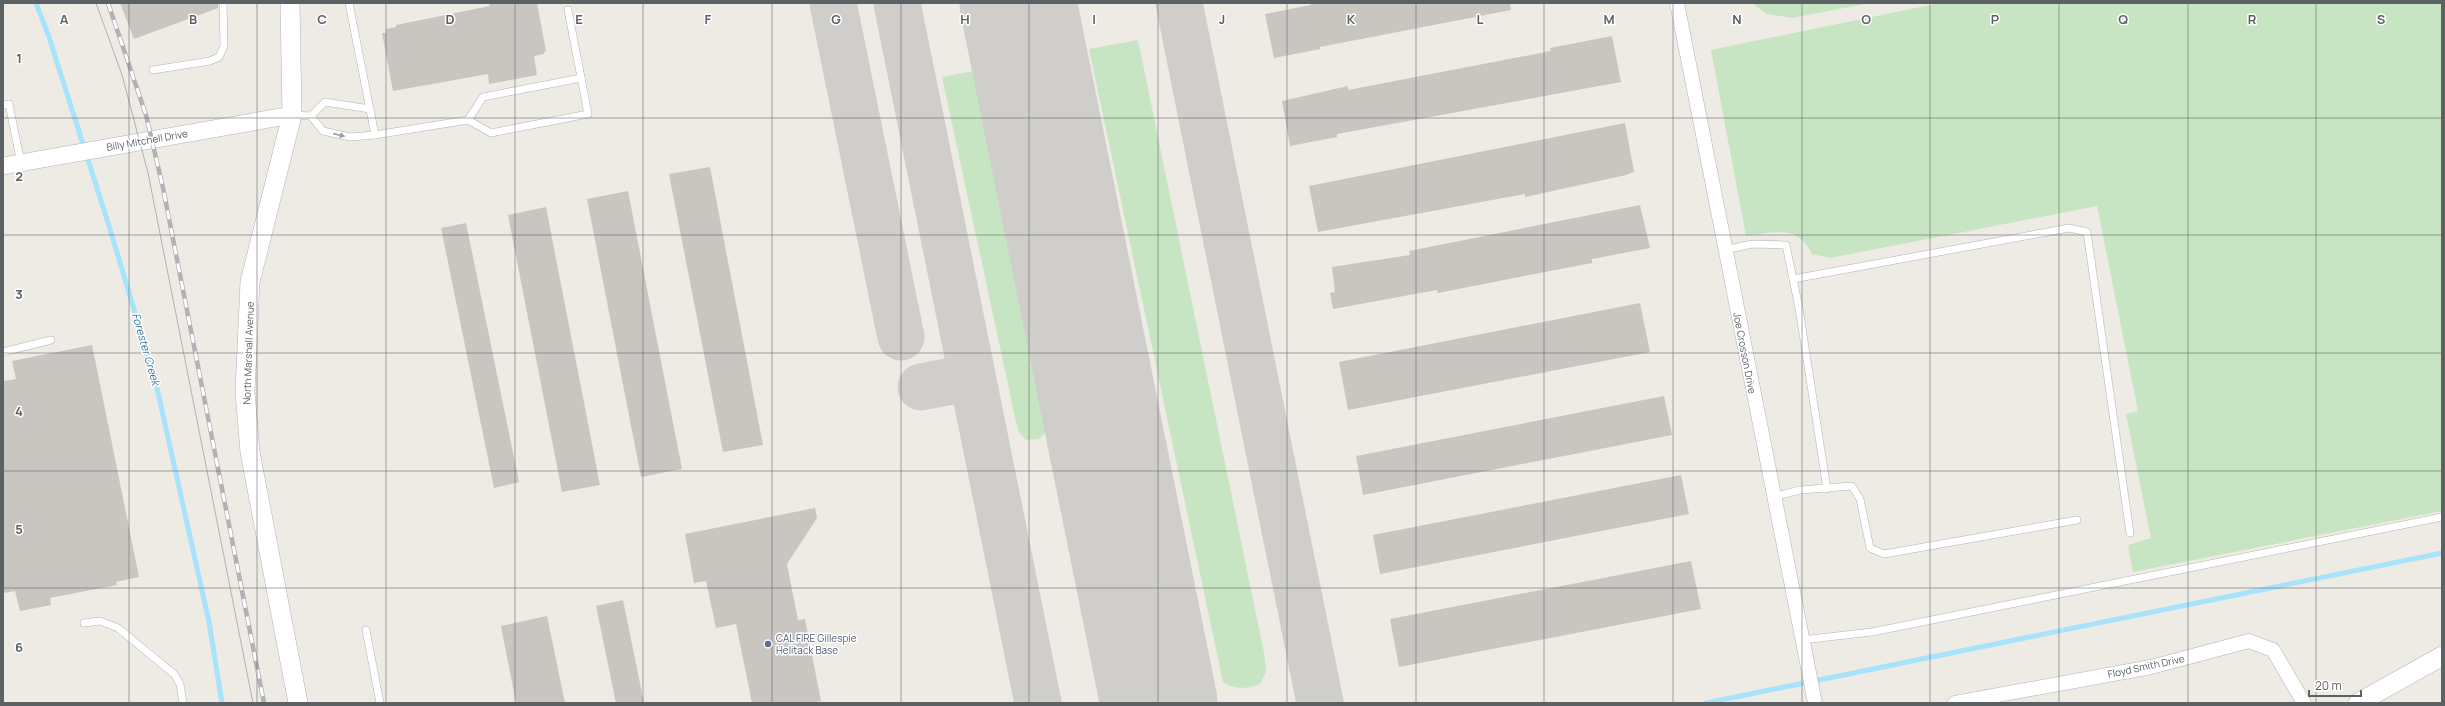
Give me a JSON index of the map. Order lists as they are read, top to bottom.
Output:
{
  "streets": {
    "main road": ["North Marshall Avenue"],
    "street": ["Billy Mitchell Drive", "Joe Crosson Drive", "Floyd Smith Drive"]
  },
  "crossings": [
    ["Billy Mitchell Drive", "North Marshall Avenue"]
  ],
  "water": ["Forester Creek"],
  "places": ["CAL FIRE Gillespie Helitack Base"],
  "scale_bar": "20 m",
  "grid": {
    "columns": [
      "A",
      "B",
      "C",
      "D",
      "E",
      "F",
      "G",
      "H",
      "I",
      "J",
      "K",
      "L",
      "M",
      "N",
      "O",
      "P",
      "Q",
      "R",
      "S"
    ],
    "rows": [
      "1",
      "2",
      "3",
      "4",
      "5",
      "6"
    ]
  }
}
